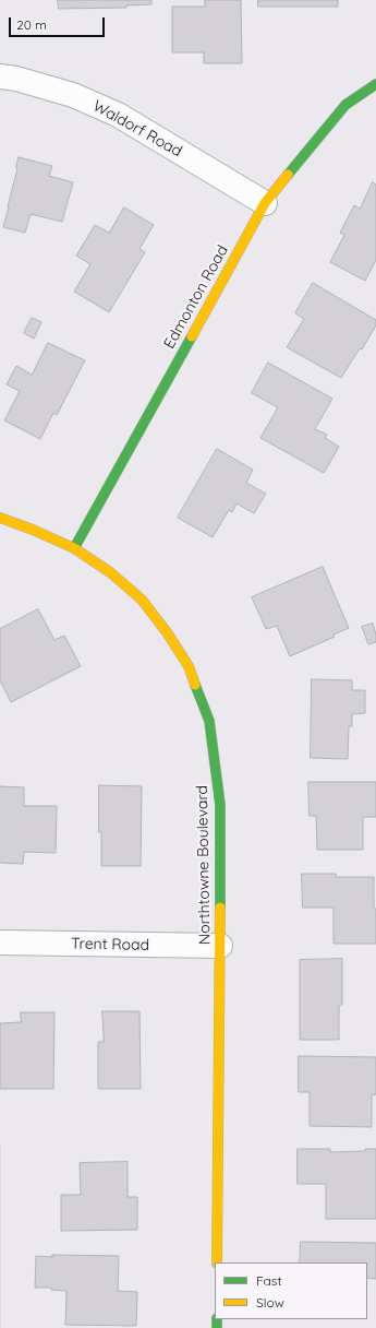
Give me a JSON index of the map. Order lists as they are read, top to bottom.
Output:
{
  "streets": {
    "street": [
      "Waldorf Road",
      "Edmonton Road",
      "Northtowne Boulevard",
      "Trent Road"
    ]
  },
  "crossings": [
    ["Waldorf Road", "Edmonton Road"],
    ["Edmonton Road", "Northtowne Boulevard"],
    ["Northtowne Boulevard", "Trent Road"]
  ],
  "legend": ["Fast", "Slow"],
  "scale_bar": "20 m"
}
